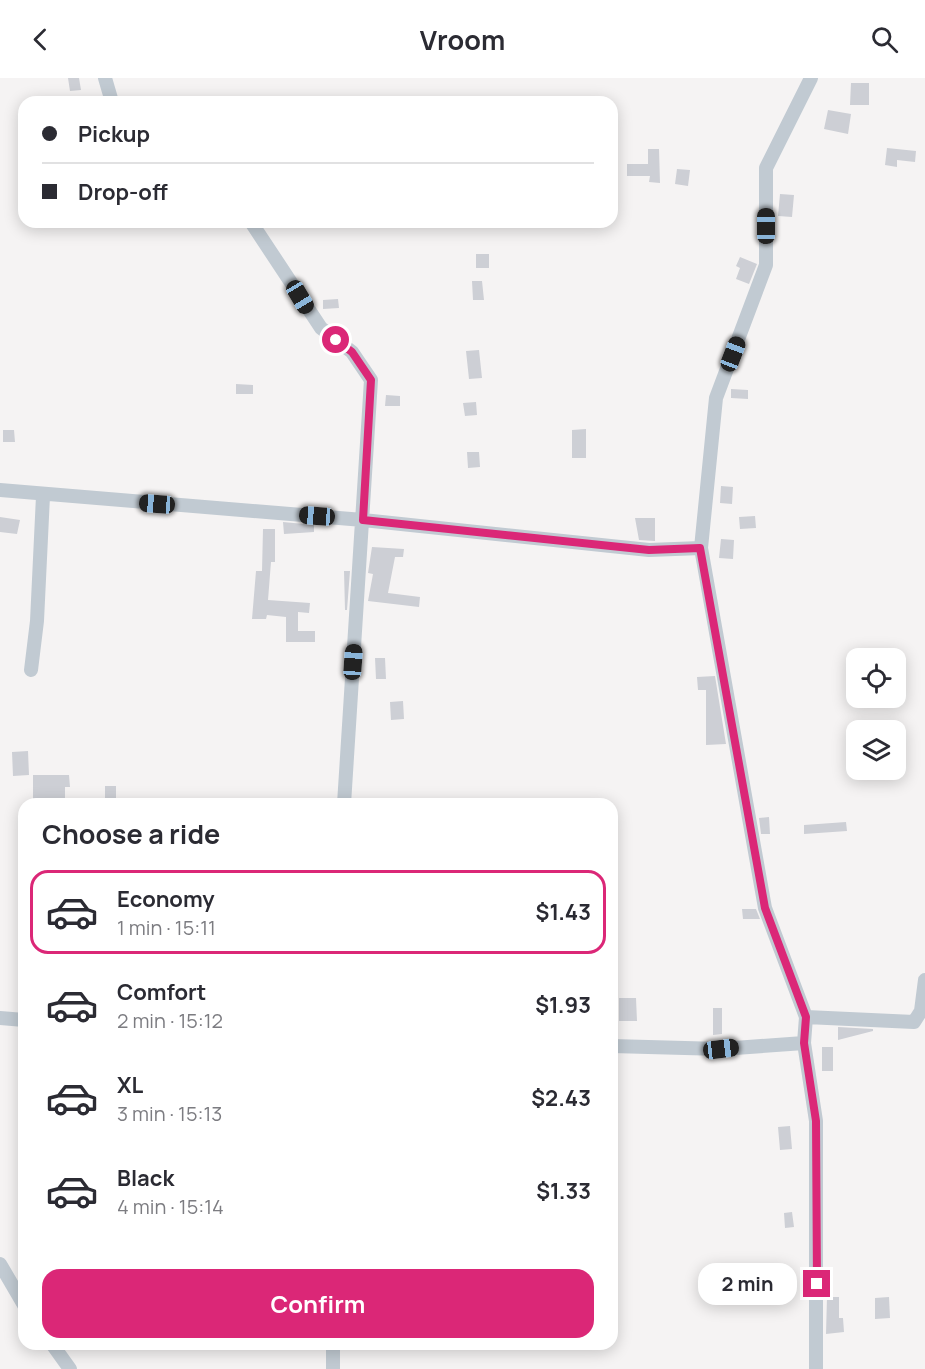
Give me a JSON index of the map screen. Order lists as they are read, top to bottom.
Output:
{
  "page": {
    "header": "Vroom",
    "banner": ["Pickup", "Drop-off"],
    "heading": "Choose a ride",
    "list": [
      {
        "name": "Economy",
        "note": "1 min · 15:11",
        "value": "$1.43"
      },
      {
        "name": "Comfort",
        "note": "2 min · 15:12",
        "value": "$1.93"
      },
      {
        "name": "XL",
        "note": "3 min · 15:13",
        "value": "$2.43"
      },
      {
        "name": "Black",
        "note": "4 min · 15:14",
        "value": "$1.33"
      }
    ],
    "buttons": "Confirm",
    "bubble": "2 min"
  }
}
